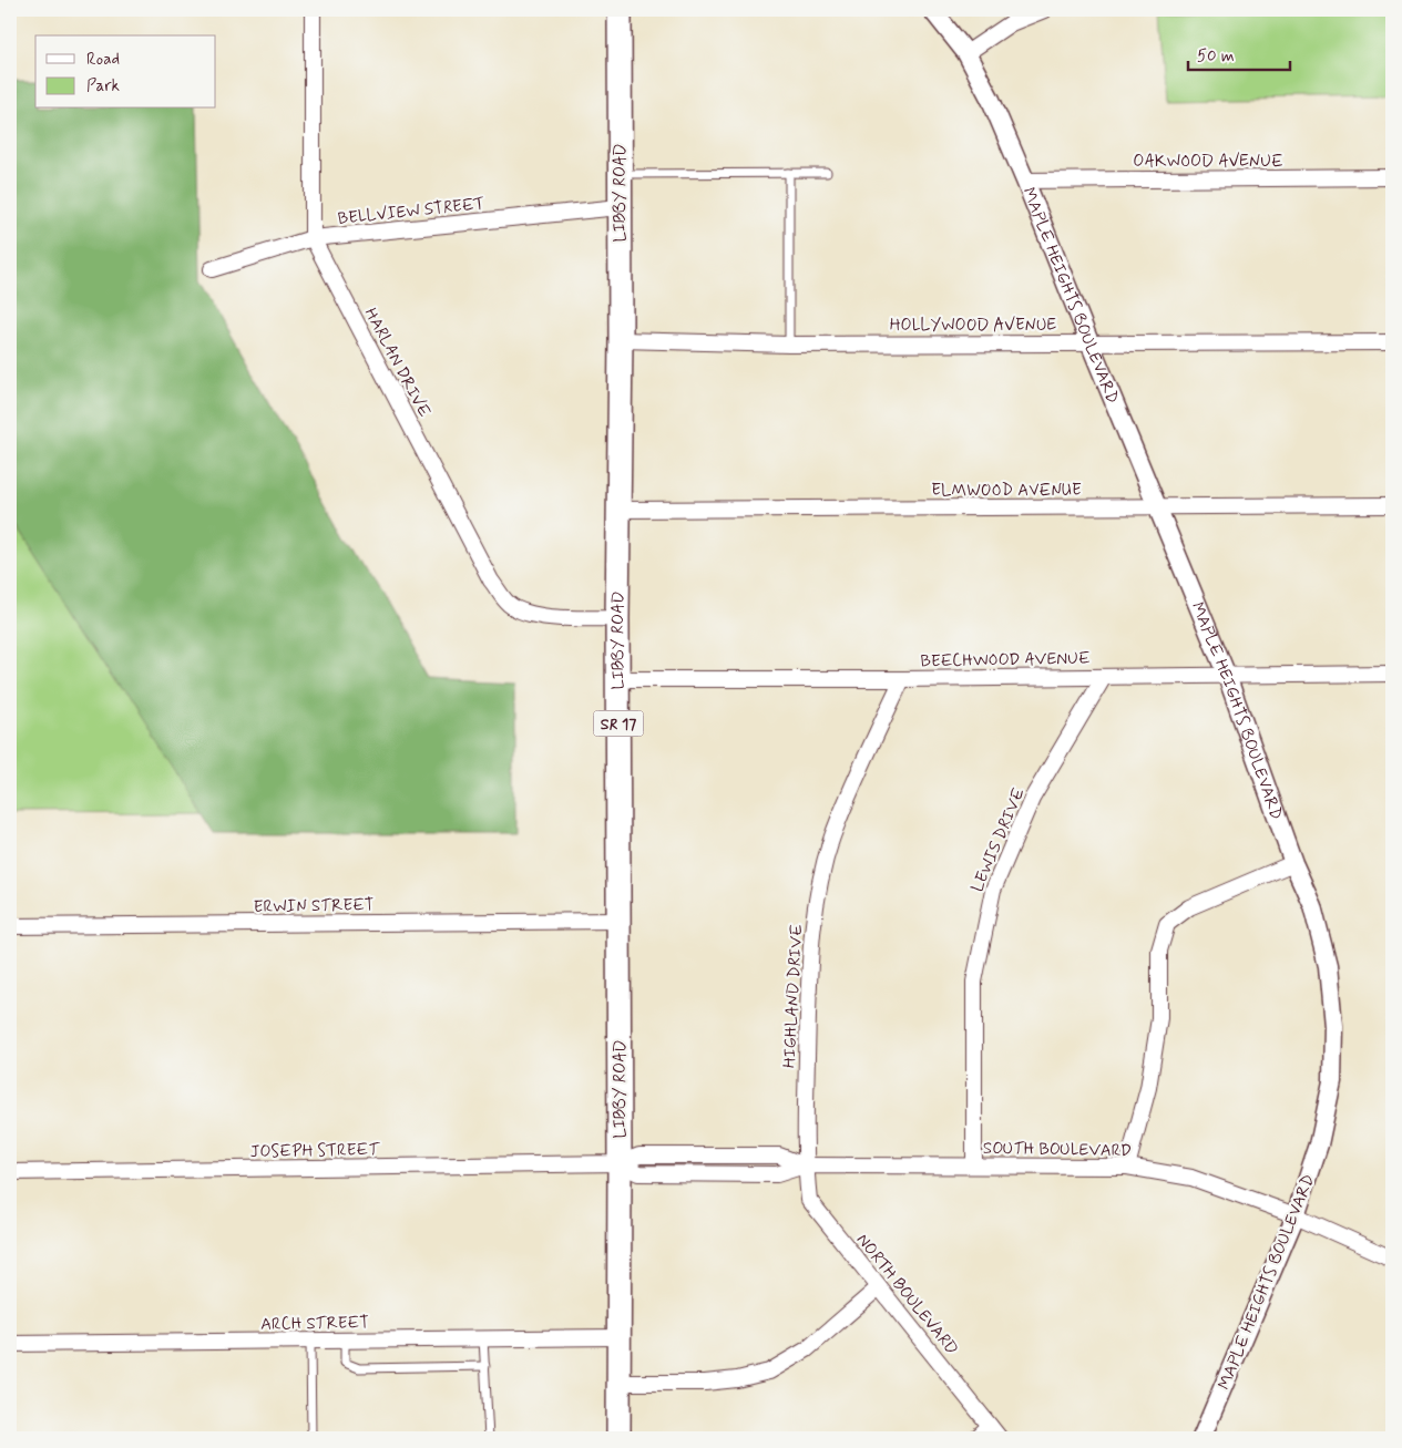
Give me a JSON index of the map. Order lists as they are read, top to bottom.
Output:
{
  "streets": {
    "main road": ["LIBBY ROAD", "SR 17"],
    "street": [
      "OAKWOOD AVENUE",
      "BELLVIEW STREET",
      "MAPLE HEIGHTS BOULEVARD",
      "HOLLYWOOD AVENUE",
      "HARLAN DRIVE",
      "ELMWOOD AVENUE",
      "BEECHWOOD AVENUE",
      "LEWIS DRIVE",
      "ERWIN STREET",
      "HIGHLAND DRIVE",
      "SOUTH BOULEVARD",
      "JOSEPH STREET",
      "NORTH BOULEVARD",
      "ARCH STREET"
    ]
  },
  "crossings": [
    ["OAKWOOD AVENUE", "MAPLE HEIGHTS BOULEVARD"],
    ["LIBBY ROAD", "BELLVIEW STREET"],
    ["LIBBY ROAD", "HOLLYWOOD AVENUE"],
    ["LIBBY ROAD", "HARLAN DRIVE"],
    ["LIBBY ROAD", "ELMWOOD AVENUE"],
    ["LIBBY ROAD", "BEECHWOOD AVENUE"],
    ["LIBBY ROAD", "ERWIN STREET"],
    ["LIBBY ROAD", "SOUTH BOULEVARD"],
    ["LIBBY ROAD", "JOSEPH STREET"],
    ["LIBBY ROAD", "ARCH STREET"],
    ["BELLVIEW STREET", "HARLAN DRIVE"],
    ["MAPLE HEIGHTS BOULEVARD", "HOLLYWOOD AVENUE"],
    ["MAPLE HEIGHTS BOULEVARD", "ELMWOOD AVENUE"],
    ["MAPLE HEIGHTS BOULEVARD", "BEECHWOOD AVENUE"],
    ["MAPLE HEIGHTS BOULEVARD", "SOUTH BOULEVARD"],
    ["BEECHWOOD AVENUE", "LEWIS DRIVE"],
    ["BEECHWOOD AVENUE", "HIGHLAND DRIVE"],
    ["LEWIS DRIVE", "SOUTH BOULEVARD"],
    ["HIGHLAND DRIVE", "SOUTH BOULEVARD"],
    ["HIGHLAND DRIVE", "NORTH BOULEVARD"],
    ["SOUTH BOULEVARD", "JOSEPH STREET"],
    ["SOUTH BOULEVARD", "NORTH BOULEVARD"]
  ],
  "legend": ["Road", "Park"],
  "scale_bar": "50 m"
}
